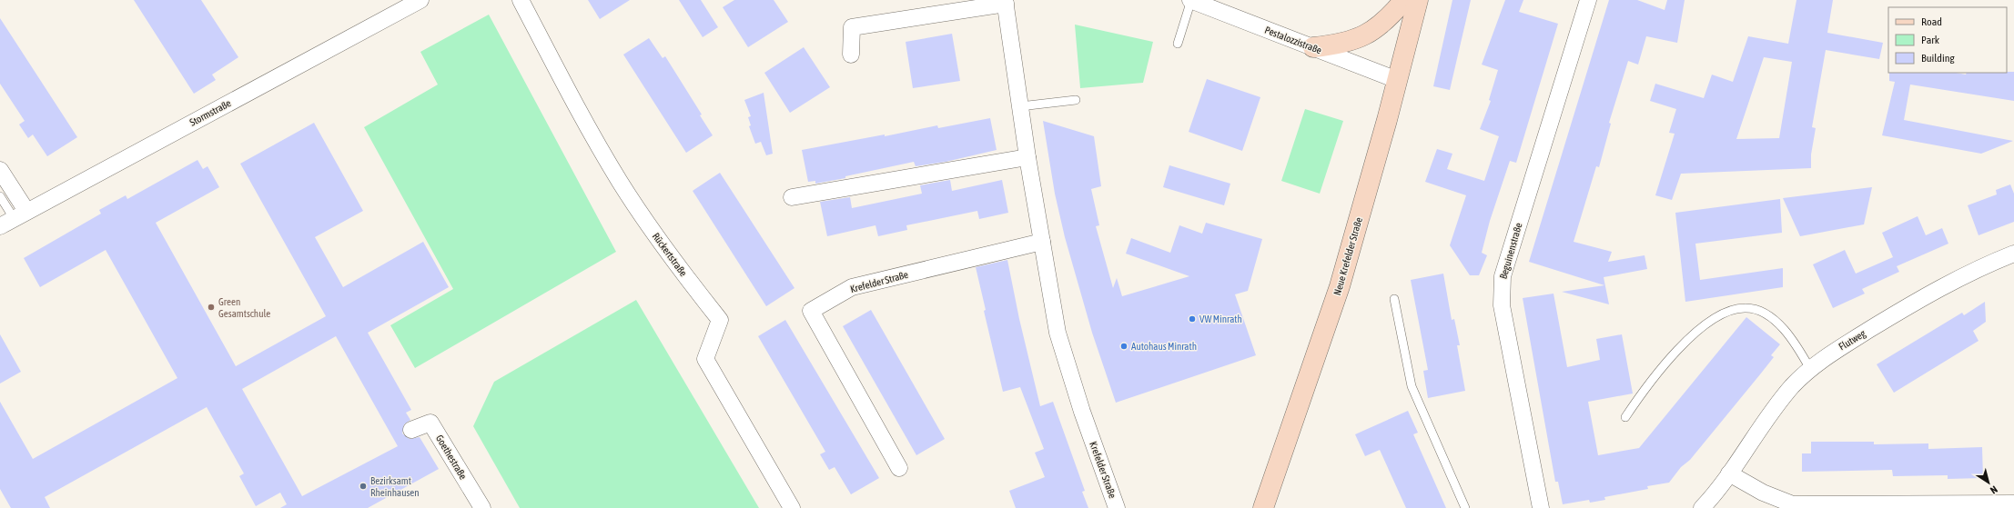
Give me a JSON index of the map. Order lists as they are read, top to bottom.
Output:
{
  "streets": {
    "main road": ["Neue Krefelder Straße"],
    "street": [
      "Pestalozzistraße",
      "Stormstraße",
      "Beguinenstraße",
      "Rückertstraße",
      "Krefelder Straße",
      "Flutweg",
      "Goethestraße"
    ]
  },
  "crossings": [
    ["Pestalozzistraße", "Neue Krefelder Straße"]
  ],
  "places": [
    "Green Gesamtschule",
    "VW Minrath",
    "Autohaus Minrath",
    "Bezirksamt Rheinhausen"
  ],
  "legend": ["Road", "Park", "Building"],
  "north": "bottom right"
}
